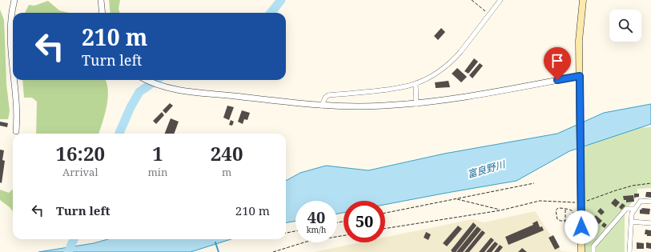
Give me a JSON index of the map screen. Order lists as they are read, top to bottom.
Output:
{
  "water": ["富良野川"],
  "page": {
    "turn": ["210 m", "Turn left"],
    "eta": [
      "16:20",
      "Arrival",
      "1",
      "min",
      "240",
      "m"
    ],
    "list": [
      {
        "name": "Turn left",
        "value": "210 m"
      }
    ],
    "speed": "40 km/h",
    "limit": "50"
  }
}
